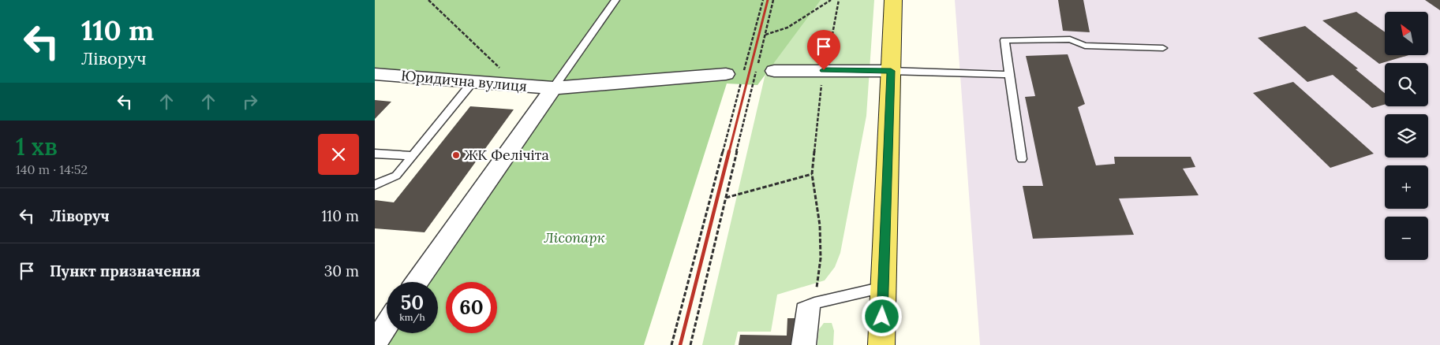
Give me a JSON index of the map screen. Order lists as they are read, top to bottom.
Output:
{
  "streets": {
    "street": ["Юридична вулиця"]
  },
  "parks": ["Лісопарк"],
  "places": ["ЖК Фелічіта"],
  "north": "top left",
  "page": {
    "turn": ["110 m", "Ліворуч"],
    "map_buttons": ["+", "−"],
    "heading": ["1 хв", "140 m · 14:52"],
    "list": [
      {
        "name": "Ліворуч",
        "value": "110 m"
      },
      {
        "name": "Пункт призначення",
        "value": "30 m"
      }
    ],
    "speed": "50 km/h",
    "limit": "60"
  }
}
